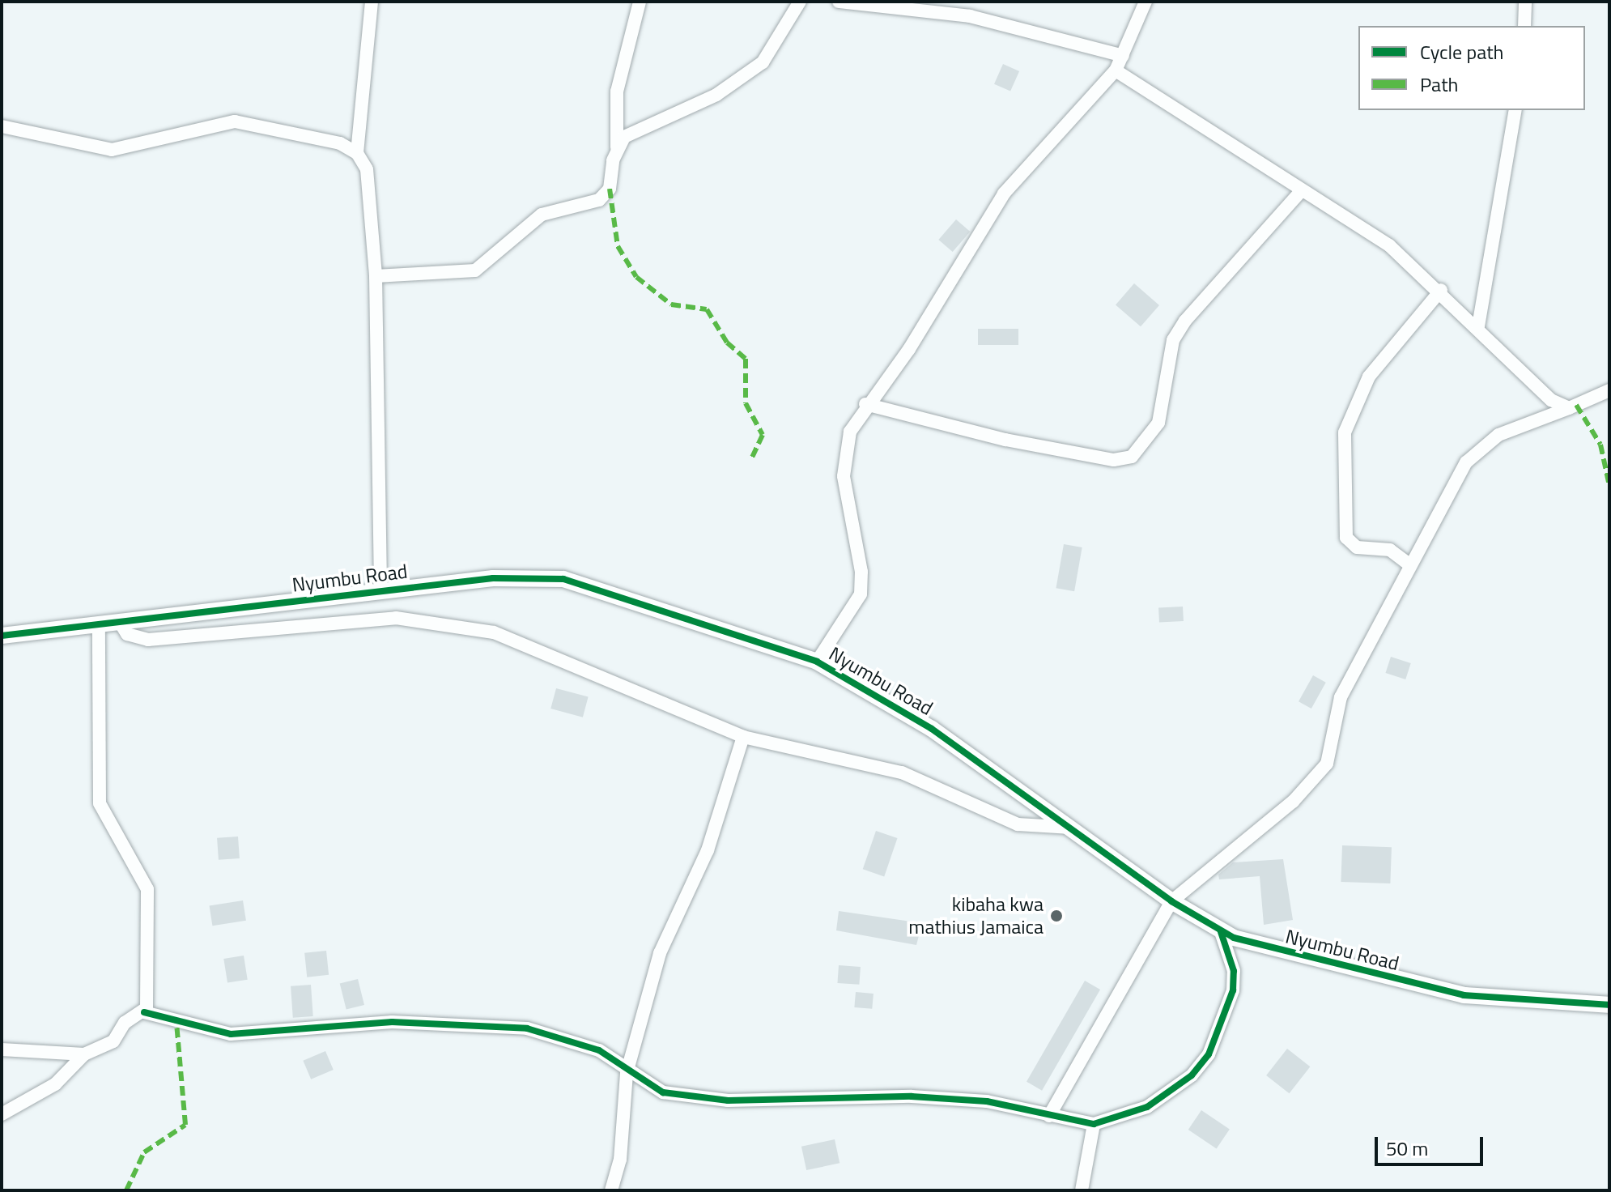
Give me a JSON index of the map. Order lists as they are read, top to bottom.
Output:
{
  "streets": {
    "street": ["Nyumbu Road"]
  },
  "places": ["kibaha kwa mathius Jamaica"],
  "legend": ["Cycle path", "Path"],
  "scale_bar": "50 m"
}
